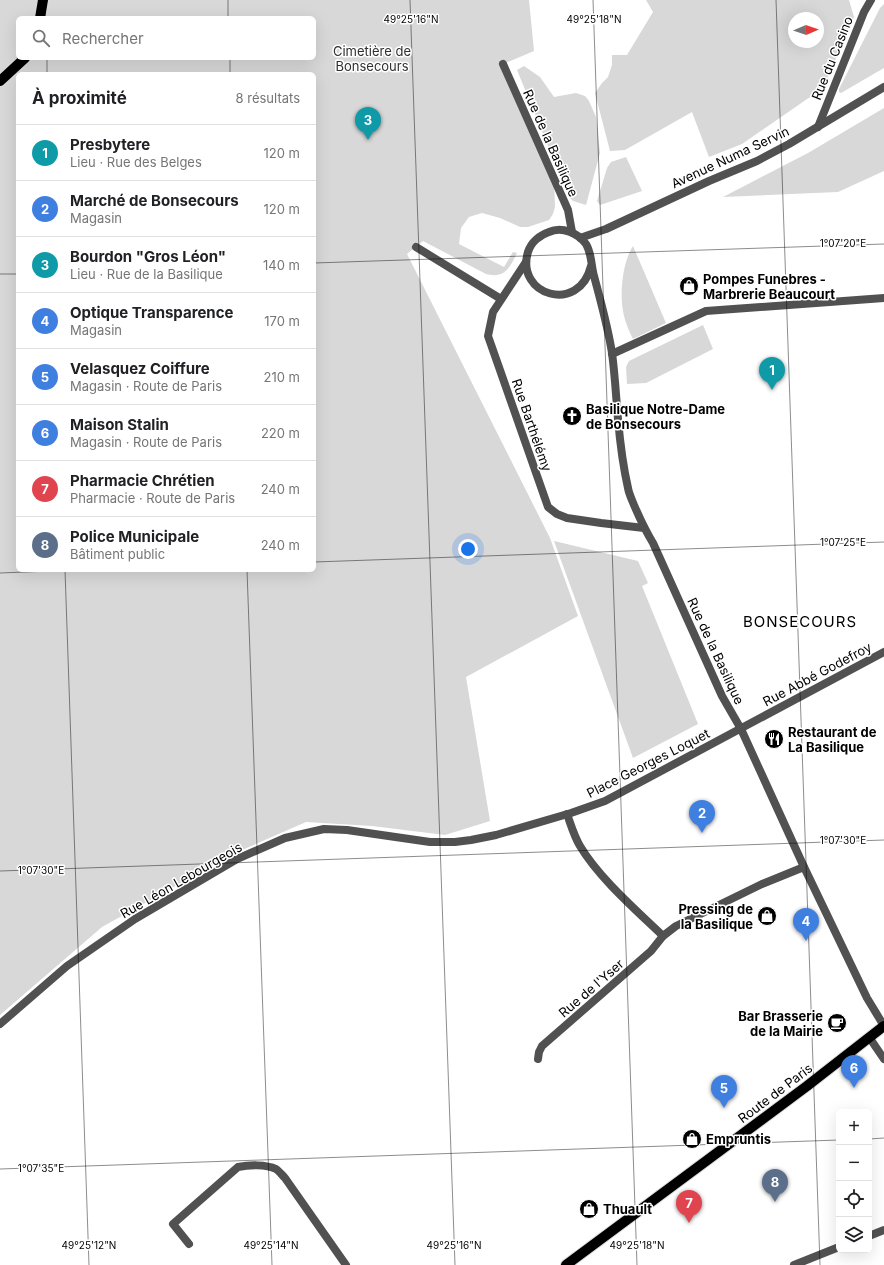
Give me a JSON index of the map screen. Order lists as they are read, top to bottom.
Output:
{
  "streets": {
    "main road": ["Route de Paris"],
    "street": [
      "Rue du Casino",
      "Rue de la Basilique",
      "Avenue Numa Servin",
      "Rue Barthélémy",
      "Rue Abbé Godefroy",
      "Place Georges Loquet",
      "Rue Léon Lebourgeois",
      "Rue de l'Yser"
    ]
  },
  "crossings": [
    ["Rue du Casino", "Avenue Numa Servin"],
    ["Rue de la Basilique", "Avenue Numa Servin"],
    ["Rue de la Basilique", "Rue Barthélémy"],
    ["Rue de la Basilique", "Rue Abbé Godefroy"],
    ["Rue de la Basilique", "Place Georges Loquet"],
    ["Rue de la Basilique", "Route de Paris"],
    ["Avenue Numa Servin", "Rue Barthélémy"],
    ["Rue Abbé Godefroy", "Place Georges Loquet"],
    ["Place Georges Loquet", "Rue Léon Lebourgeois"]
  ],
  "districts": ["BONSECOURS"],
  "parks": ["Cimetière de Bonsecours"],
  "places": {
    "shop": [
      "Pompes Funebres - Marbrerie Beaucourt",
      "Pressing de la Basilique",
      "Empruntis",
      "Thuault"
    ],
    "church": ["Basilique Notre-Dame de Bonsecours"],
    "restaurant": ["Restaurant de La Basilique"],
    "cafe": ["Bar Brasserie de la Mairie"]
  },
  "north": "right",
  "page": {
    "search": "Rechercher",
    "heading": ["À proximité", "8 résultats"],
    "pins": [
      "3",
      "1",
      "2",
      "4",
      "6",
      "5",
      "8",
      "7"
    ],
    "list": [
      {
        "mark": "1",
        "name": "Presbytere",
        "note": "Lieu · Rue des Belges",
        "value": "120 m"
      },
      {
        "mark": "2",
        "name": "Marché de Bonsecours",
        "note": "Magasin",
        "value": "120 m"
      },
      {
        "mark": "3",
        "name": "Bourdon \"Gros Léon\"",
        "note": "Lieu · Rue de la Basilique",
        "value": "140 m"
      },
      {
        "mark": "4",
        "name": "Optique Transparence",
        "note": "Magasin",
        "value": "170 m"
      },
      {
        "mark": "5",
        "name": "Velasquez Coiffure",
        "note": "Magasin · Route de Paris",
        "value": "210 m"
      },
      {
        "mark": "6",
        "name": "Maison Stalin",
        "note": "Magasin · Route de Paris",
        "value": "220 m"
      },
      {
        "mark": "7",
        "name": "Pharmacie Chrétien",
        "note": "Pharmacie · Route de Paris",
        "value": "240 m"
      },
      {
        "mark": "8",
        "name": "Police Municipale",
        "note": "Bâtiment public",
        "value": "240 m"
      }
    ],
    "map_buttons": ["+", "−"]
  },
  "coordinates": [
    "49°25'16\"N",
    "49°25'18\"N",
    "1°07'20\"E",
    "1°07'25\"E",
    "1°07'30\"E",
    "1°07'35\"E",
    "49°25'12\"N",
    "49°25'14\"N"
  ]
}
